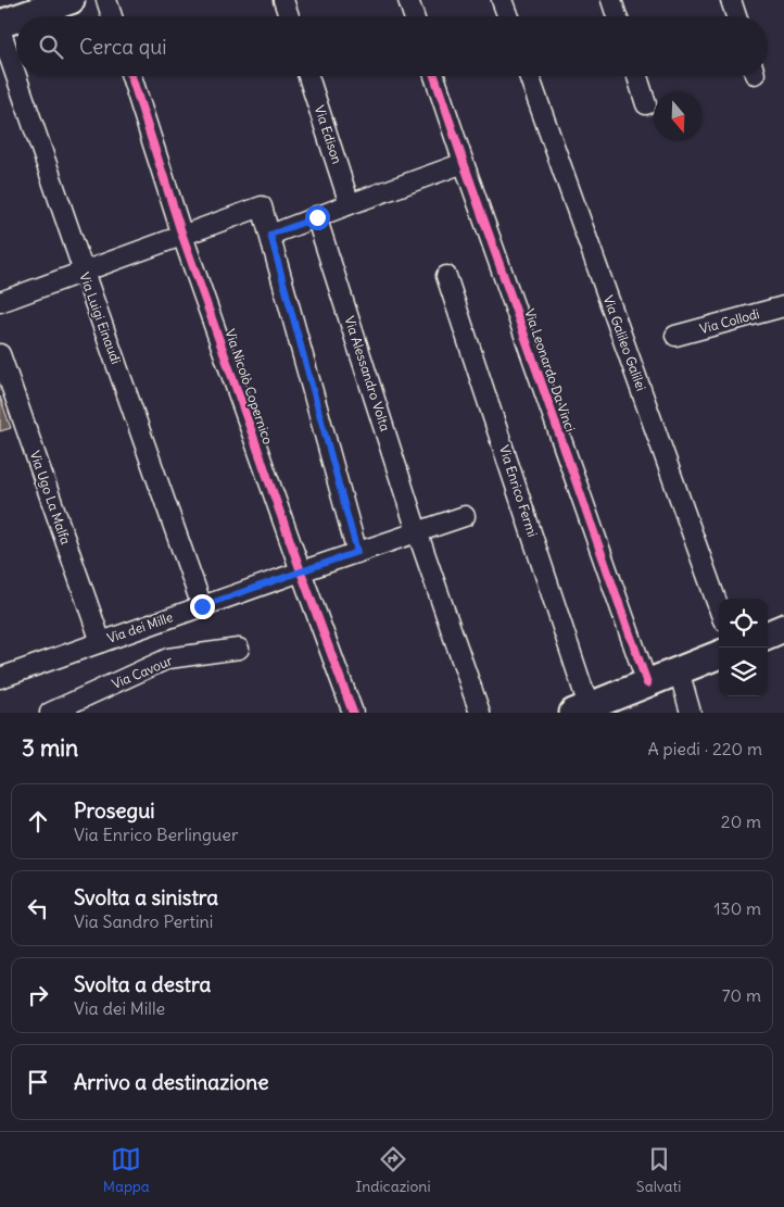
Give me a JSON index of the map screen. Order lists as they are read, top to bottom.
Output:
{
  "streets": {
    "street": [
      "Via Edison",
      "Via Luigi Einaudi",
      "Via Collodi",
      "Via Galileo Galilei",
      "Via Leonardo Da Vinci",
      "Via Alessandro Volta",
      "Via Nicolò Copernico",
      "Via Enrico Fermi",
      "Via Ugo La Malfa",
      "Via dei Mille",
      "Via Cavour"
    ]
  },
  "crossings": [
    ["Via Luigi Einaudi", "Via dei Mille"],
    ["Via Alessandro Volta", "Via dei Mille"],
    ["Via Nicolò Copernico", "Via dei Mille"],
    ["Via Ugo La Malfa", "Via dei Mille"]
  ],
  "north": "bottom",
  "page": {
    "search": "Cerca qui",
    "heading": ["3 min", "A piedi · 220 m"],
    "list": [
      ["Prosegui", "Via Enrico Berlinguer", "20 m"],
      ["Svolta a sinistra", "Via Sandro Pertini", "130 m"],
      ["Svolta a destra", "Via dei Mille", "70 m"],
      "Arrivo a destinazione"
    ],
    "nav": ["Mappa", "Indicazioni", "Salvati"]
  }
}
